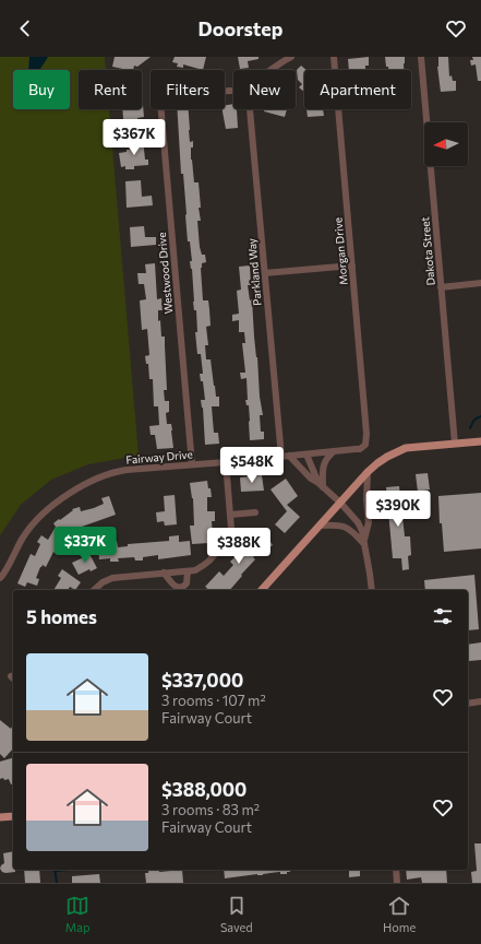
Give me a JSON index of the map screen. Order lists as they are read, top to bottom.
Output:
{
  "streets": {
    "street": [
      "Morgan Drive",
      "Dakota Street",
      "Parkland Way",
      "Westwood Drive",
      "Fairway Drive"
    ]
  },
  "crossings": [
    ["Morgan Drive", "Fairway Drive"],
    ["Parkland Way", "Fairway Drive"],
    ["Westwood Drive", "Fairway Drive"]
  ],
  "north": "left",
  "page": {
    "header": "Doorstep",
    "chip": [
      "Buy",
      "Rent",
      "Filters",
      "New",
      "Apartment"
    ],
    "price": [
      "$367K",
      "$548K",
      "$390K",
      "$337K",
      "$388K"
    ],
    "heading": "5 homes",
    "list": [
      {
        "name": "$337,000",
        "note": "3 rooms · 107 m² · Fairway Court"
      },
      {
        "name": "$388,000",
        "note": "3 rooms · 83 m² · Fairway Court"
      }
    ],
    "tabs": ["Map", "Saved", "Home"]
  }
}
